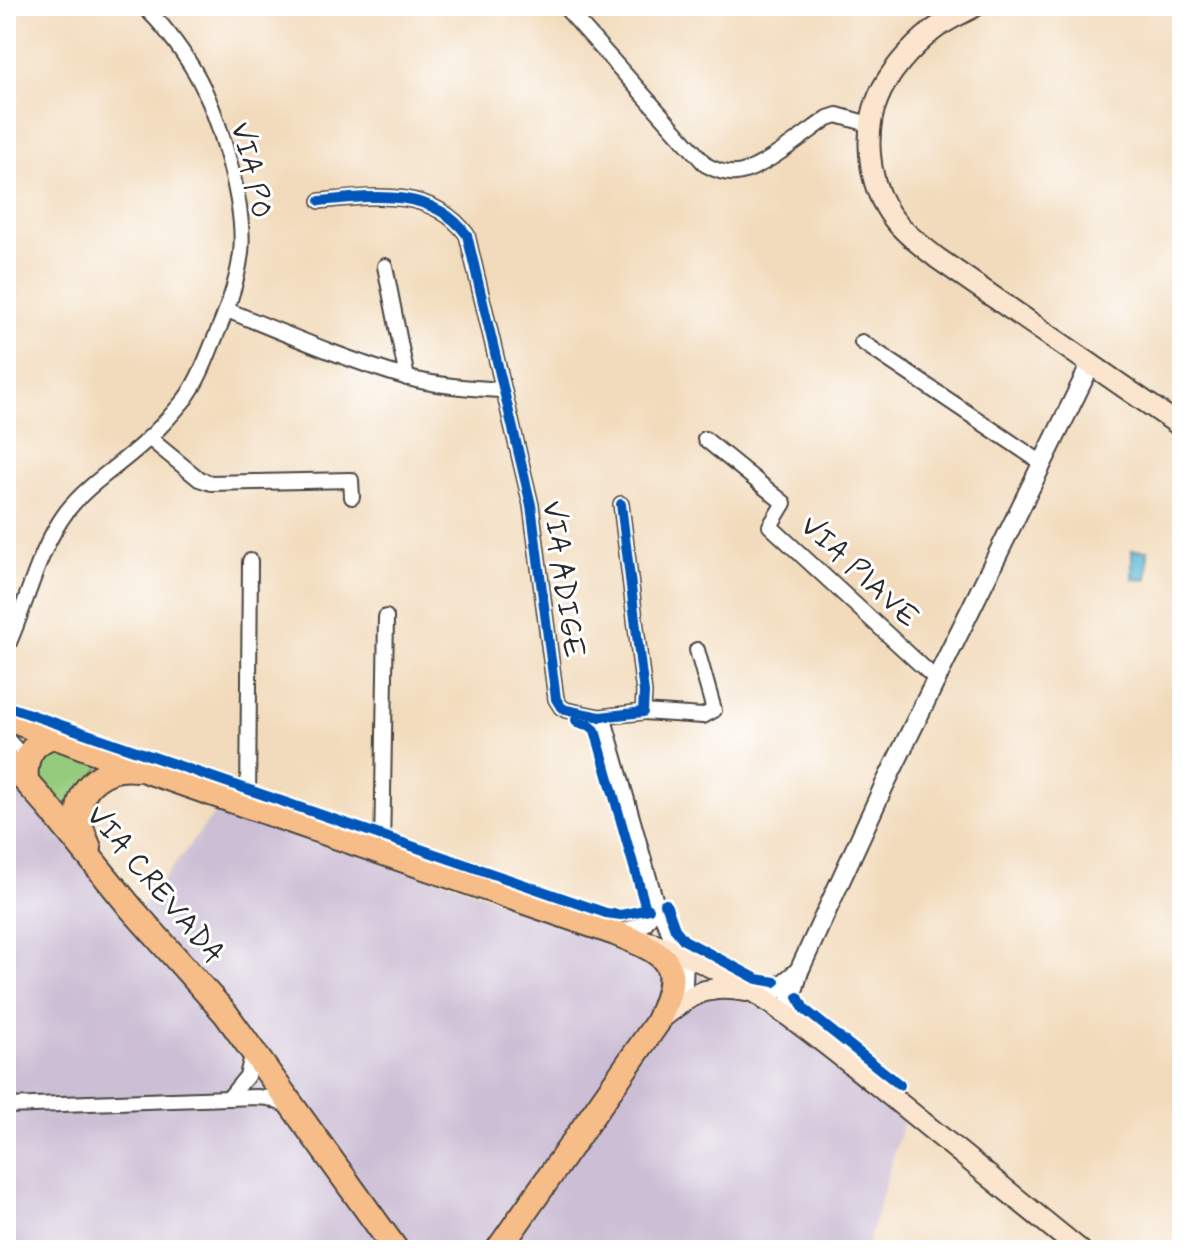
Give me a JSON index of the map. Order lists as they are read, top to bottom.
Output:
{
  "streets": {
    "main road": ["VIA CREVADA"],
    "street": ["VIA PO", "VIA PIAVE", "VIA ADIGE"]
  },
  "crossings": [
    ["VIA PIAVE", "VIA CREVADA"]
  ]
}
